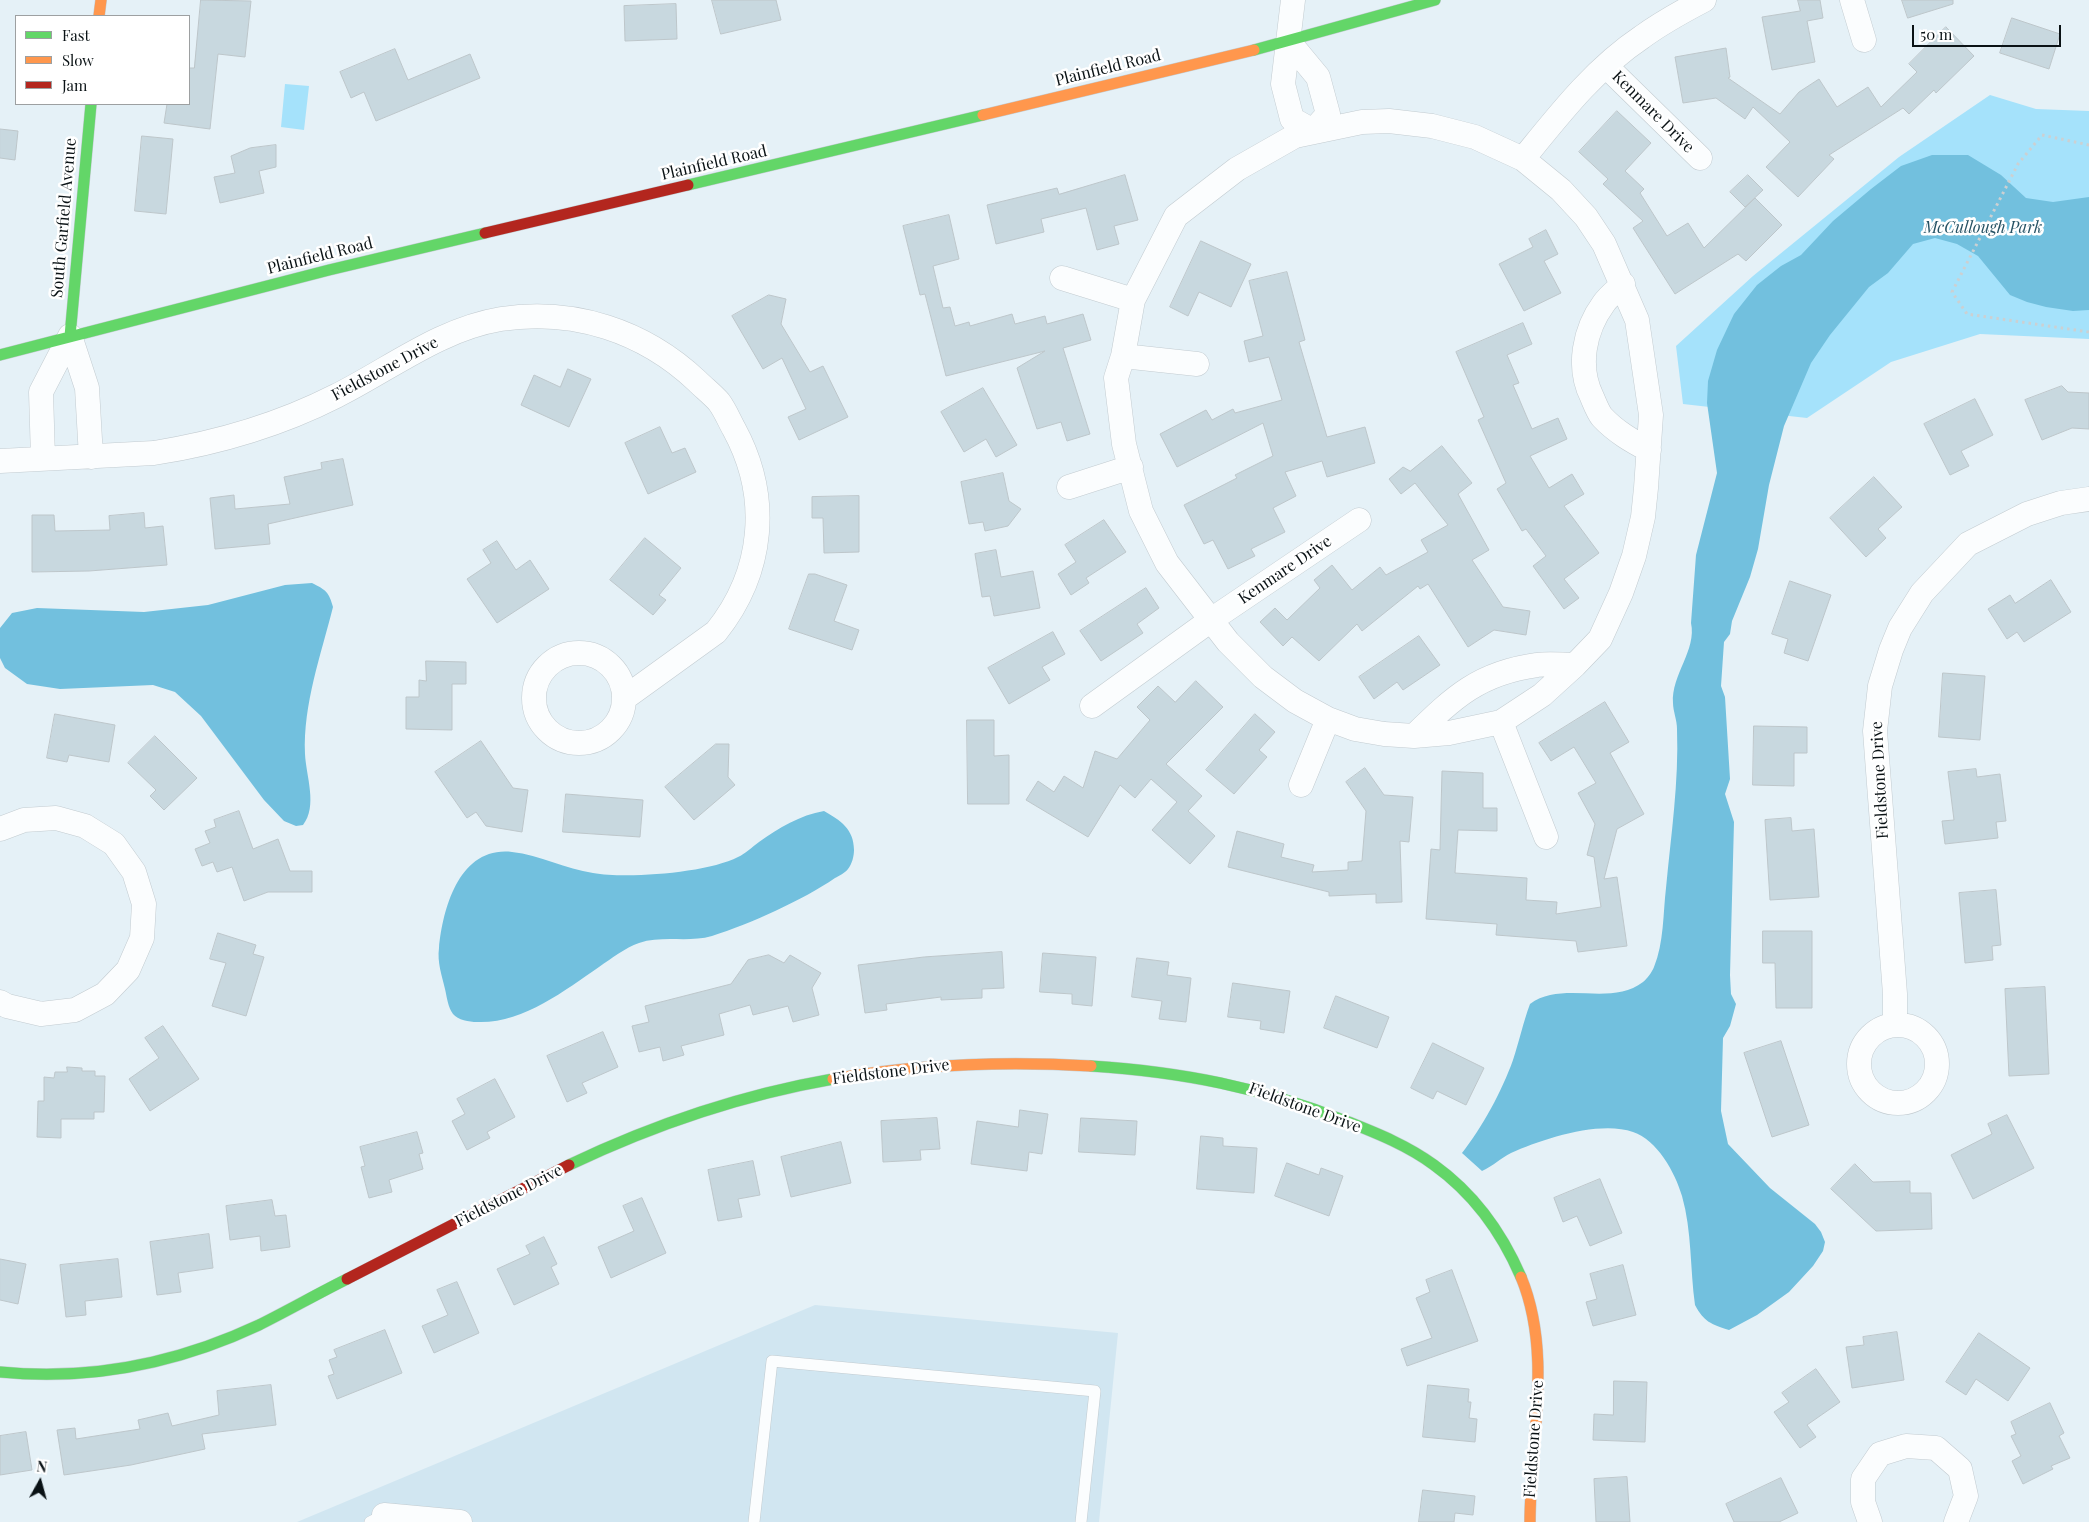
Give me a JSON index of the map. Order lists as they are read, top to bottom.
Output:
{
  "streets": {
    "street": [
      "Plainfield Road",
      "Kenmare Drive",
      "South Garfield Avenue",
      "Fieldstone Drive"
    ]
  },
  "crossings": [
    ["Plainfield Road", "South Garfield Avenue"]
  ],
  "parks": ["McCullough Park"],
  "legend": ["Fast", "Slow", "Jam"],
  "scale_bar": "50 m",
  "north": "top"
}
